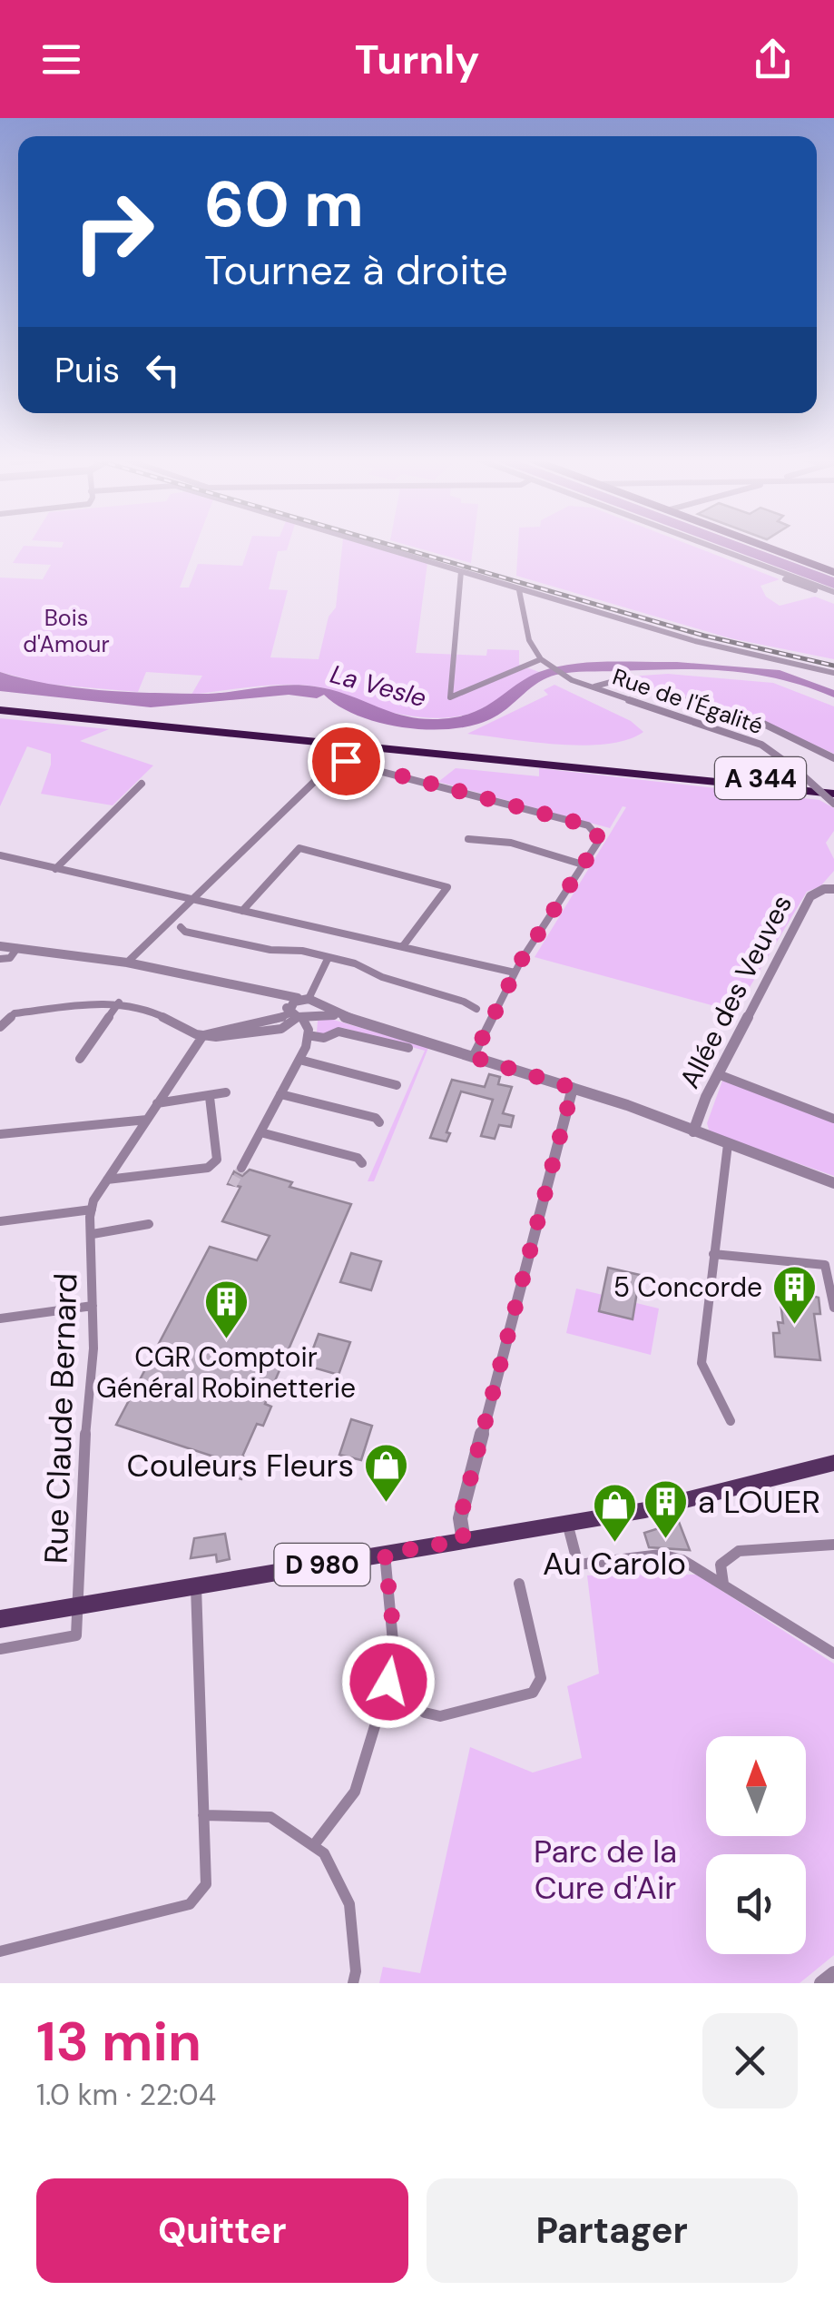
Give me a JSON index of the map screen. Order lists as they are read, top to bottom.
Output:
{
  "streets": {
    "highway": ["A 344"],
    "main road": ["D 980"],
    "street": ["Rue de l'Égalité", "Allée des Veuves", "Rue Claude Bernard"]
  },
  "crossings": [
    ["Rue Claude Bernard", "D 980"]
  ],
  "water": ["La Vesle"],
  "parks": ["Bois d'Amour", "Parc de la Cure d'Air"],
  "places": {
    "building": ["5 Concorde", "CGR Comptoir Général Robinetterie", "a LOUER"],
    "shop": ["Couleurs Fleurs", "Au Carolo"]
  },
  "north": "top",
  "page": {
    "header": "Turnly",
    "turn": ["60 m", "Tournez à droite"],
    "then": "Puis",
    "heading": ["13 min", "1.0 km · 22:04"],
    "buttons": ["Quitter", "Partager"]
  }
}
